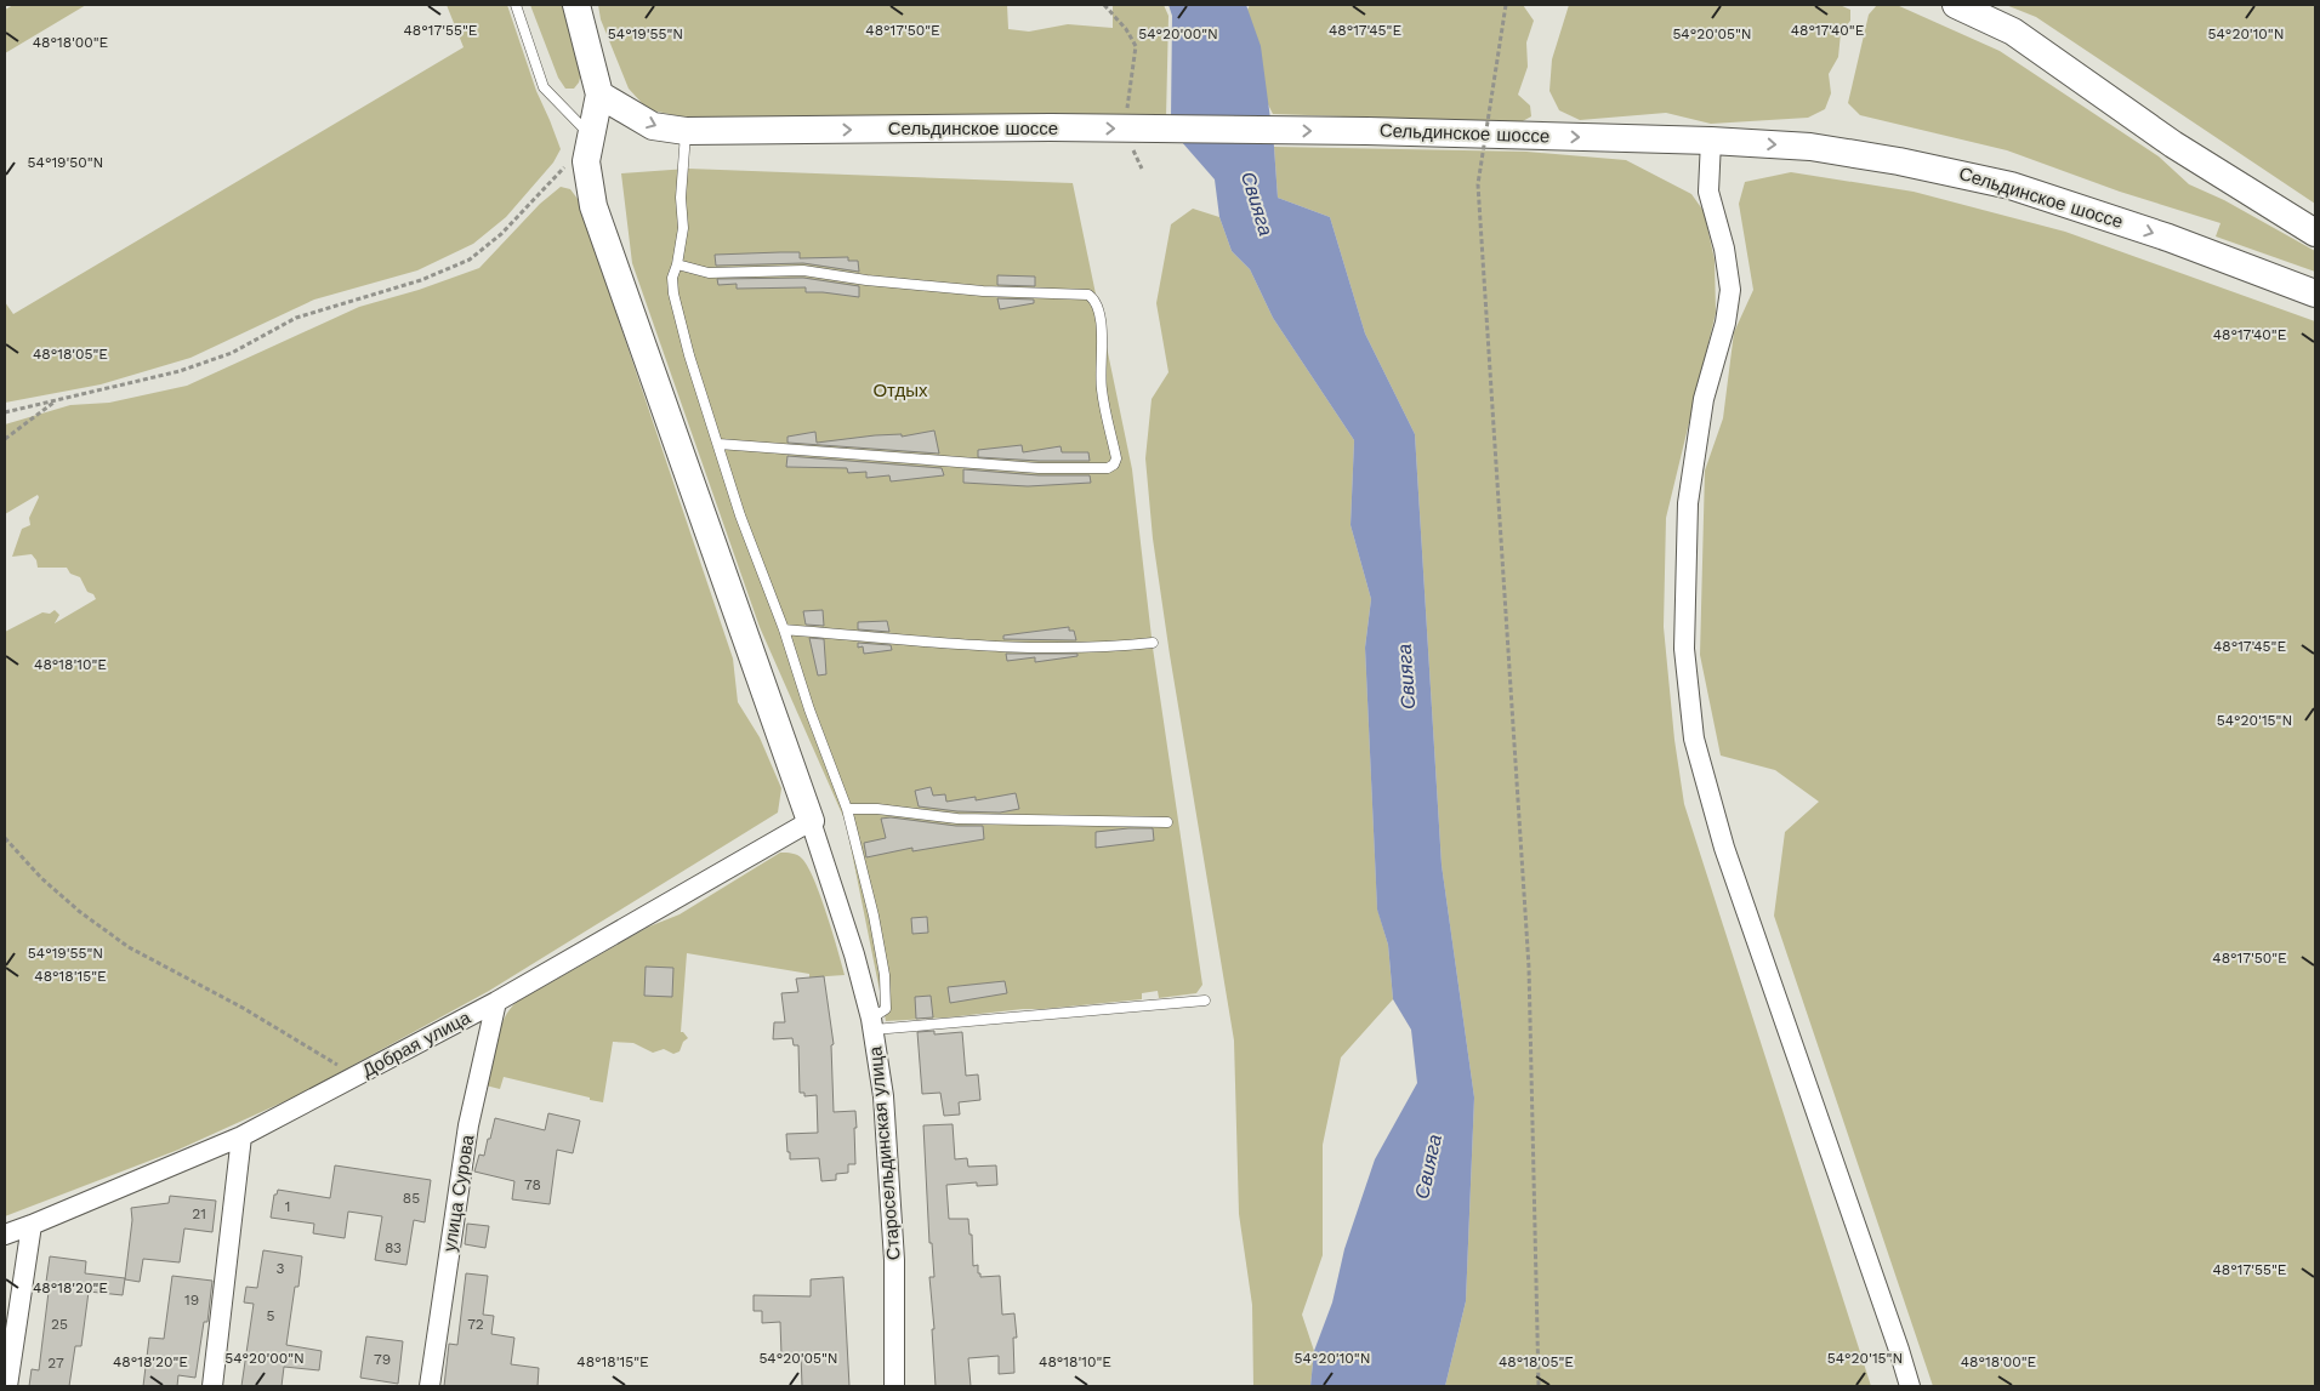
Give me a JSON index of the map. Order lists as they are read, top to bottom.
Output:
{
  "streets": {
    "main road": ["Сельдинское шоссе"],
    "street": ["Добрая улица", "Старосельдинская улица", "улица Сурова"]
  },
  "crossings": [
    ["Добрая улица", "Старосельдинская улица"],
    ["Добрая улица", "улица Сурова"]
  ],
  "one_way": ["Сельдинское шоссе"],
  "water": ["Свияга"],
  "parks": ["Отдых"],
  "house_numbers": [
    "78",
    "85",
    "1",
    "21",
    "83",
    "3",
    "19",
    "5",
    "25",
    "72",
    "79",
    "27"
  ],
  "coordinates": [
    "48°17'55\"E",
    "48°17'50\"E",
    "48°17'45\"E",
    "48°17'40\"E",
    "54°20'05\"N",
    "54°20'10\"N",
    "54°19'55\"N",
    "54°20'00\"N",
    "48°18'00\"E",
    "54°19'50\"N",
    "48°18'05\"E",
    "48°18'10\"E",
    "54°20'15\"N",
    "48°18'15\"E",
    "48°18'20\"E"
  ]
}
